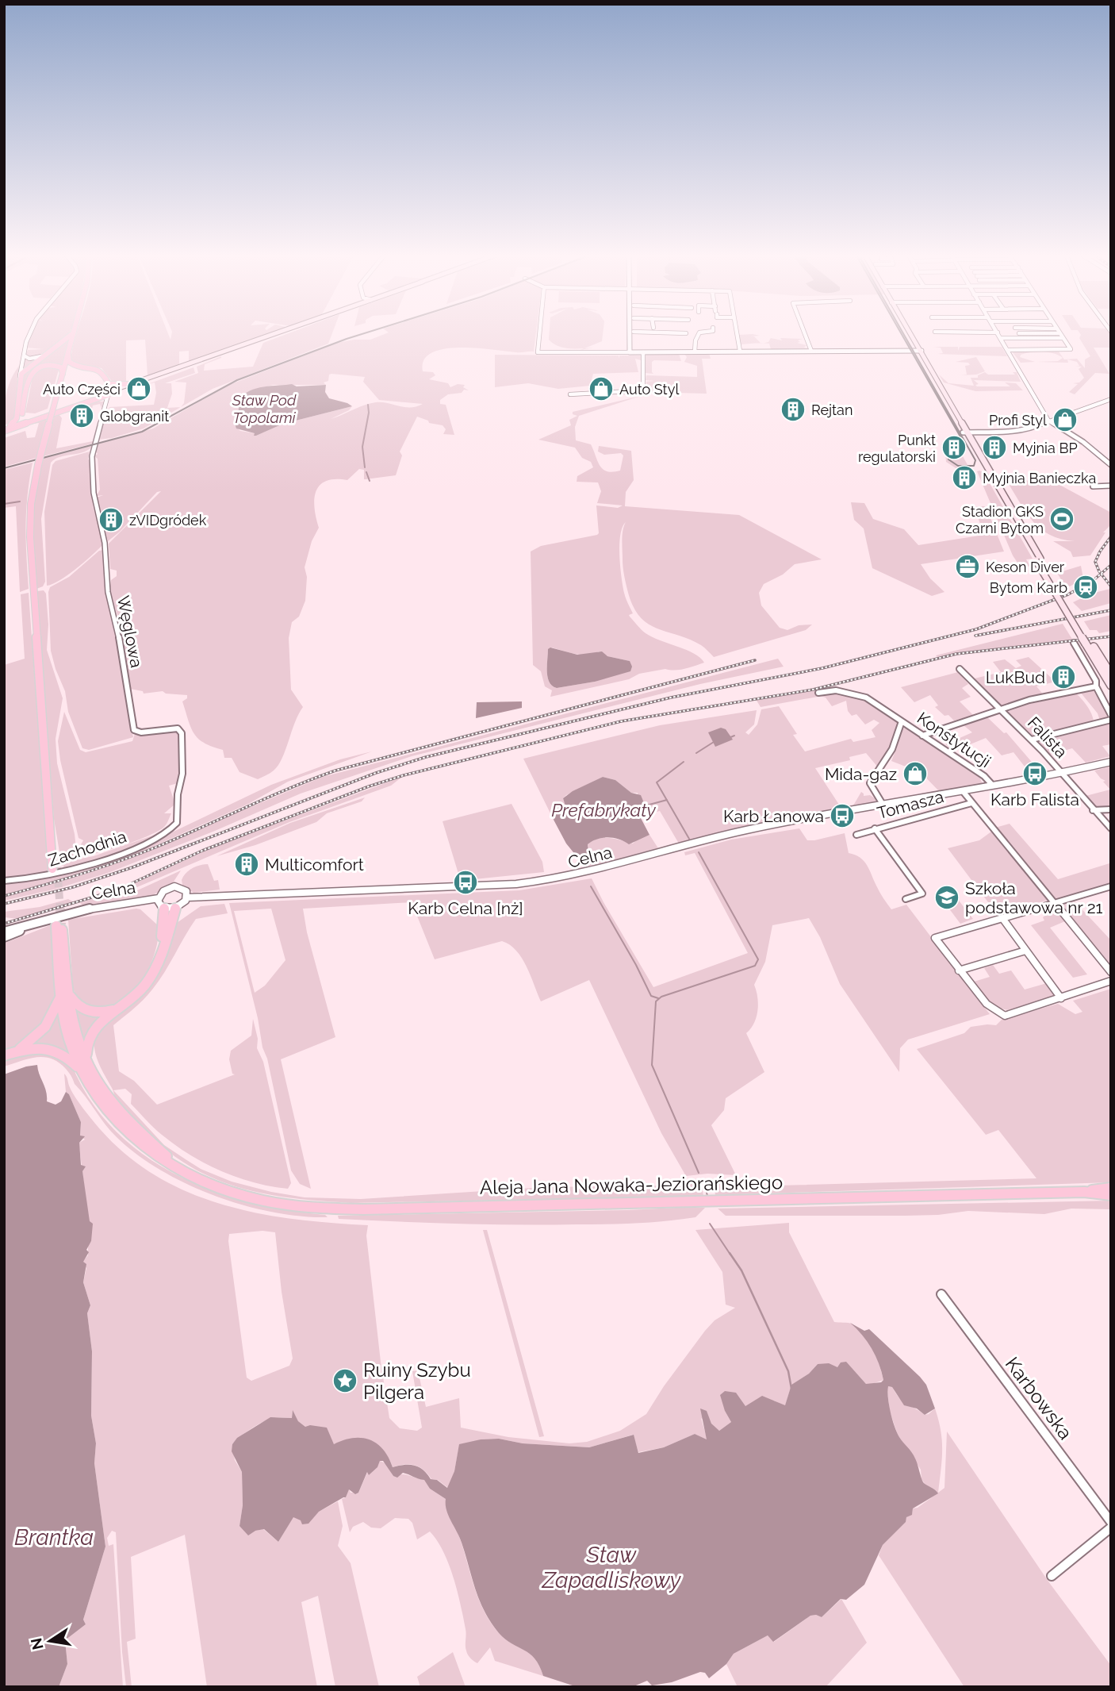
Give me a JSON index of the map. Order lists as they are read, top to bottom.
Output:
{
  "streets": {
    "main road": ["Aleja Jana Nowaka-Jeziorańskiego"],
    "street": [
      "Węglowa",
      "Falista",
      "Konstytucji",
      "Tomasza",
      "Zachodnia",
      "Celna",
      "Karbowska"
    ]
  },
  "crossings": [
    ["Węglowa", "Zachodnia"],
    ["Falista", "Konstytucji"],
    ["Konstytucji", "Celna"]
  ],
  "water": [
    "Staw Pod Topolami",
    "Prefabrykaty",
    "Brantka",
    "Staw Zapadliskowy"
  ],
  "places": {
    "shop": [
      "Auto Części",
      "Auto Styl",
      "Profi Styl",
      "Mida-gaz"
    ],
    "building": [
      "Rejtan",
      "Globgranit",
      "Punkt regulatorski",
      "Myjnia BP",
      "Myjnia Banieczka",
      "zVIDgródek",
      "LukBud",
      "Multicomfort"
    ],
    "sports": ["Stadion GKS Czarni Bytom"],
    "office": ["Keson Diver"],
    "station": ["Bytom Karb"],
    "bus stop": ["Karb Falista", "Karb Łanowa", "Karb Celna [nż]"],
    "school or university": ["Szkoła podstawowa nr 21"],
    "place": ["Ruiny Szybu Pilgera"]
  },
  "north": "left"
}
